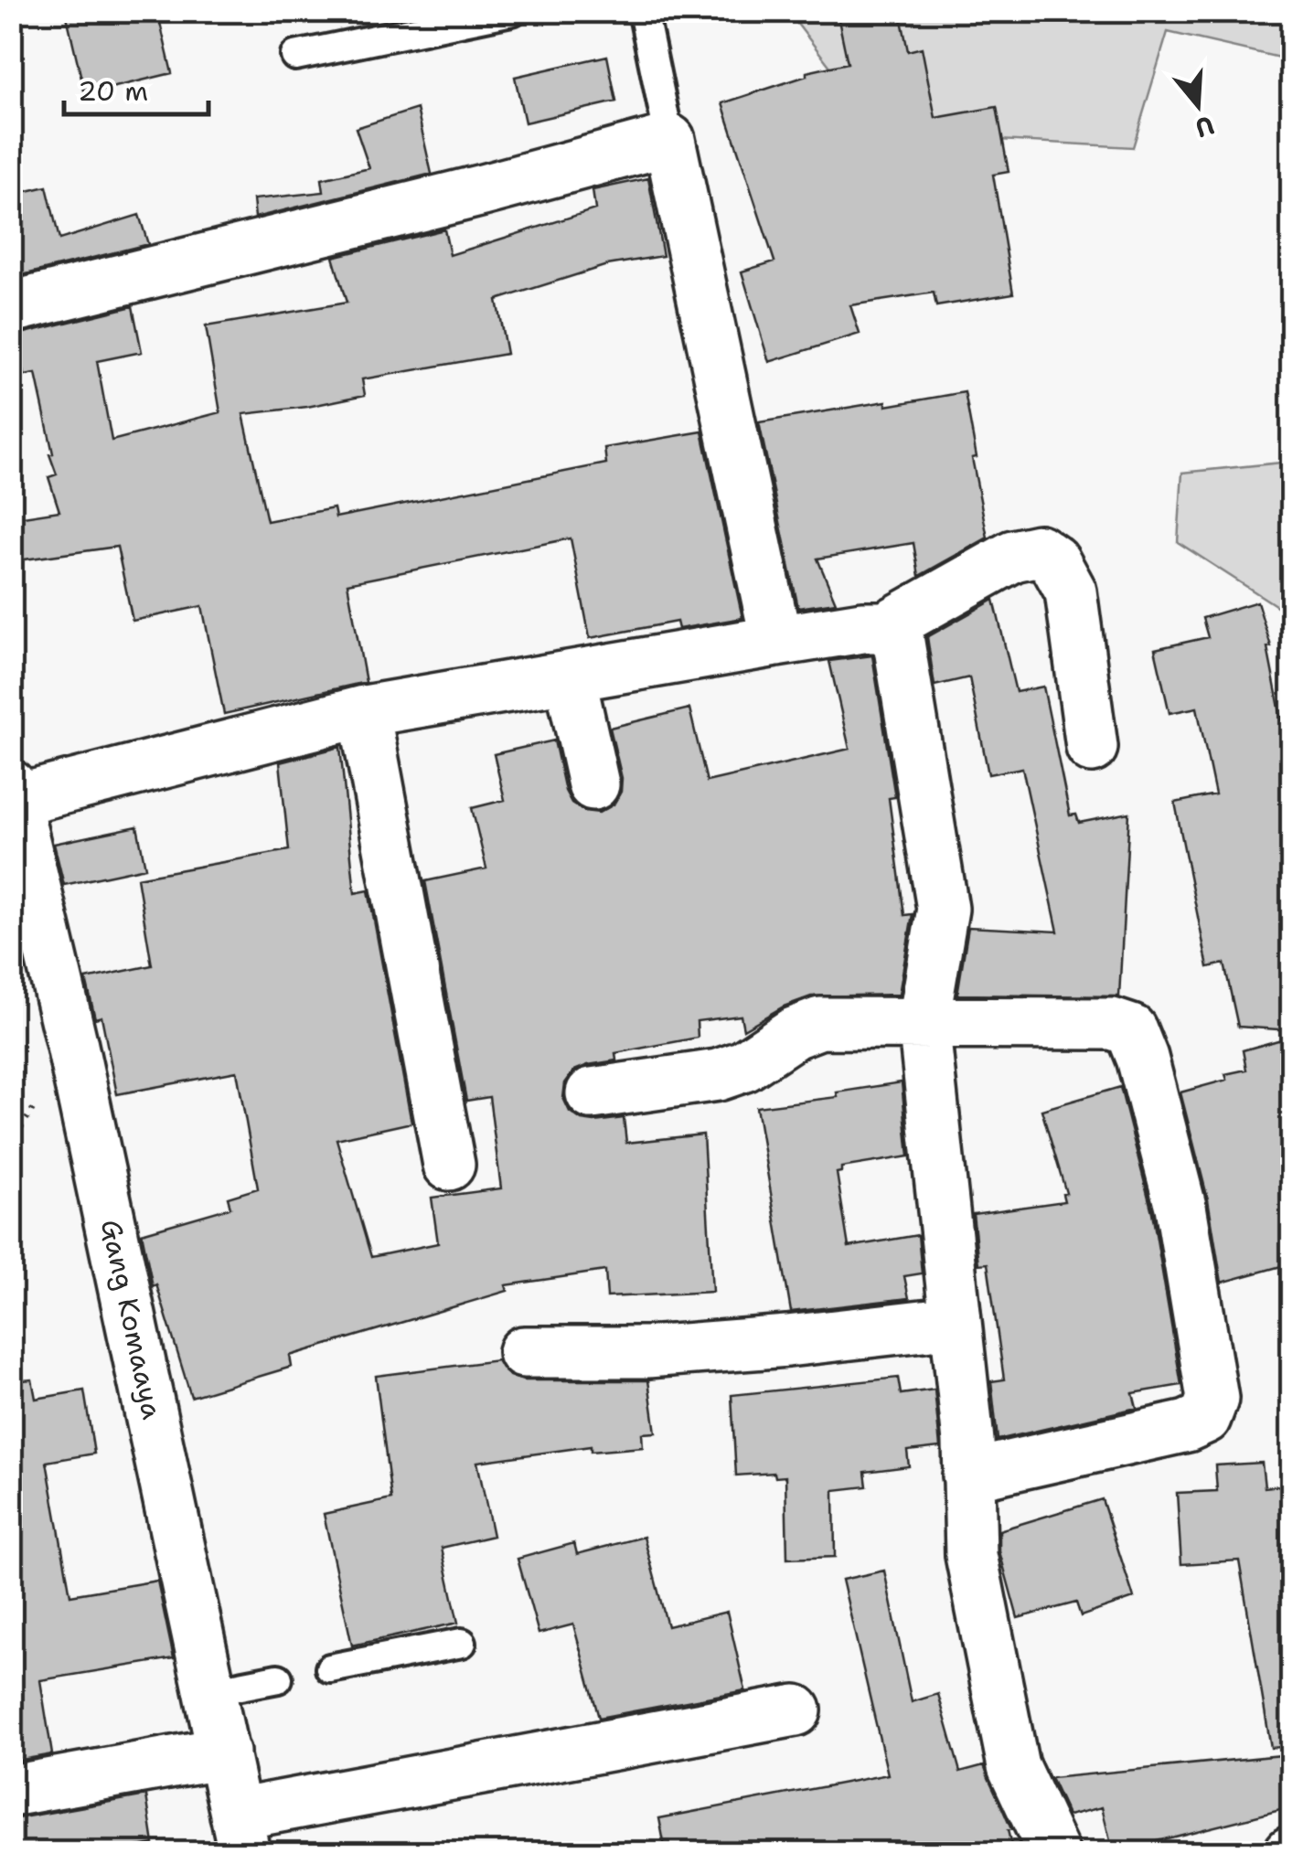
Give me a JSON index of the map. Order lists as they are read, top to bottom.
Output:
{
  "streets": {
    "street": ["Gang Komaaya"]
  },
  "scale_bar": "20 m",
  "north": "bottom"
}
